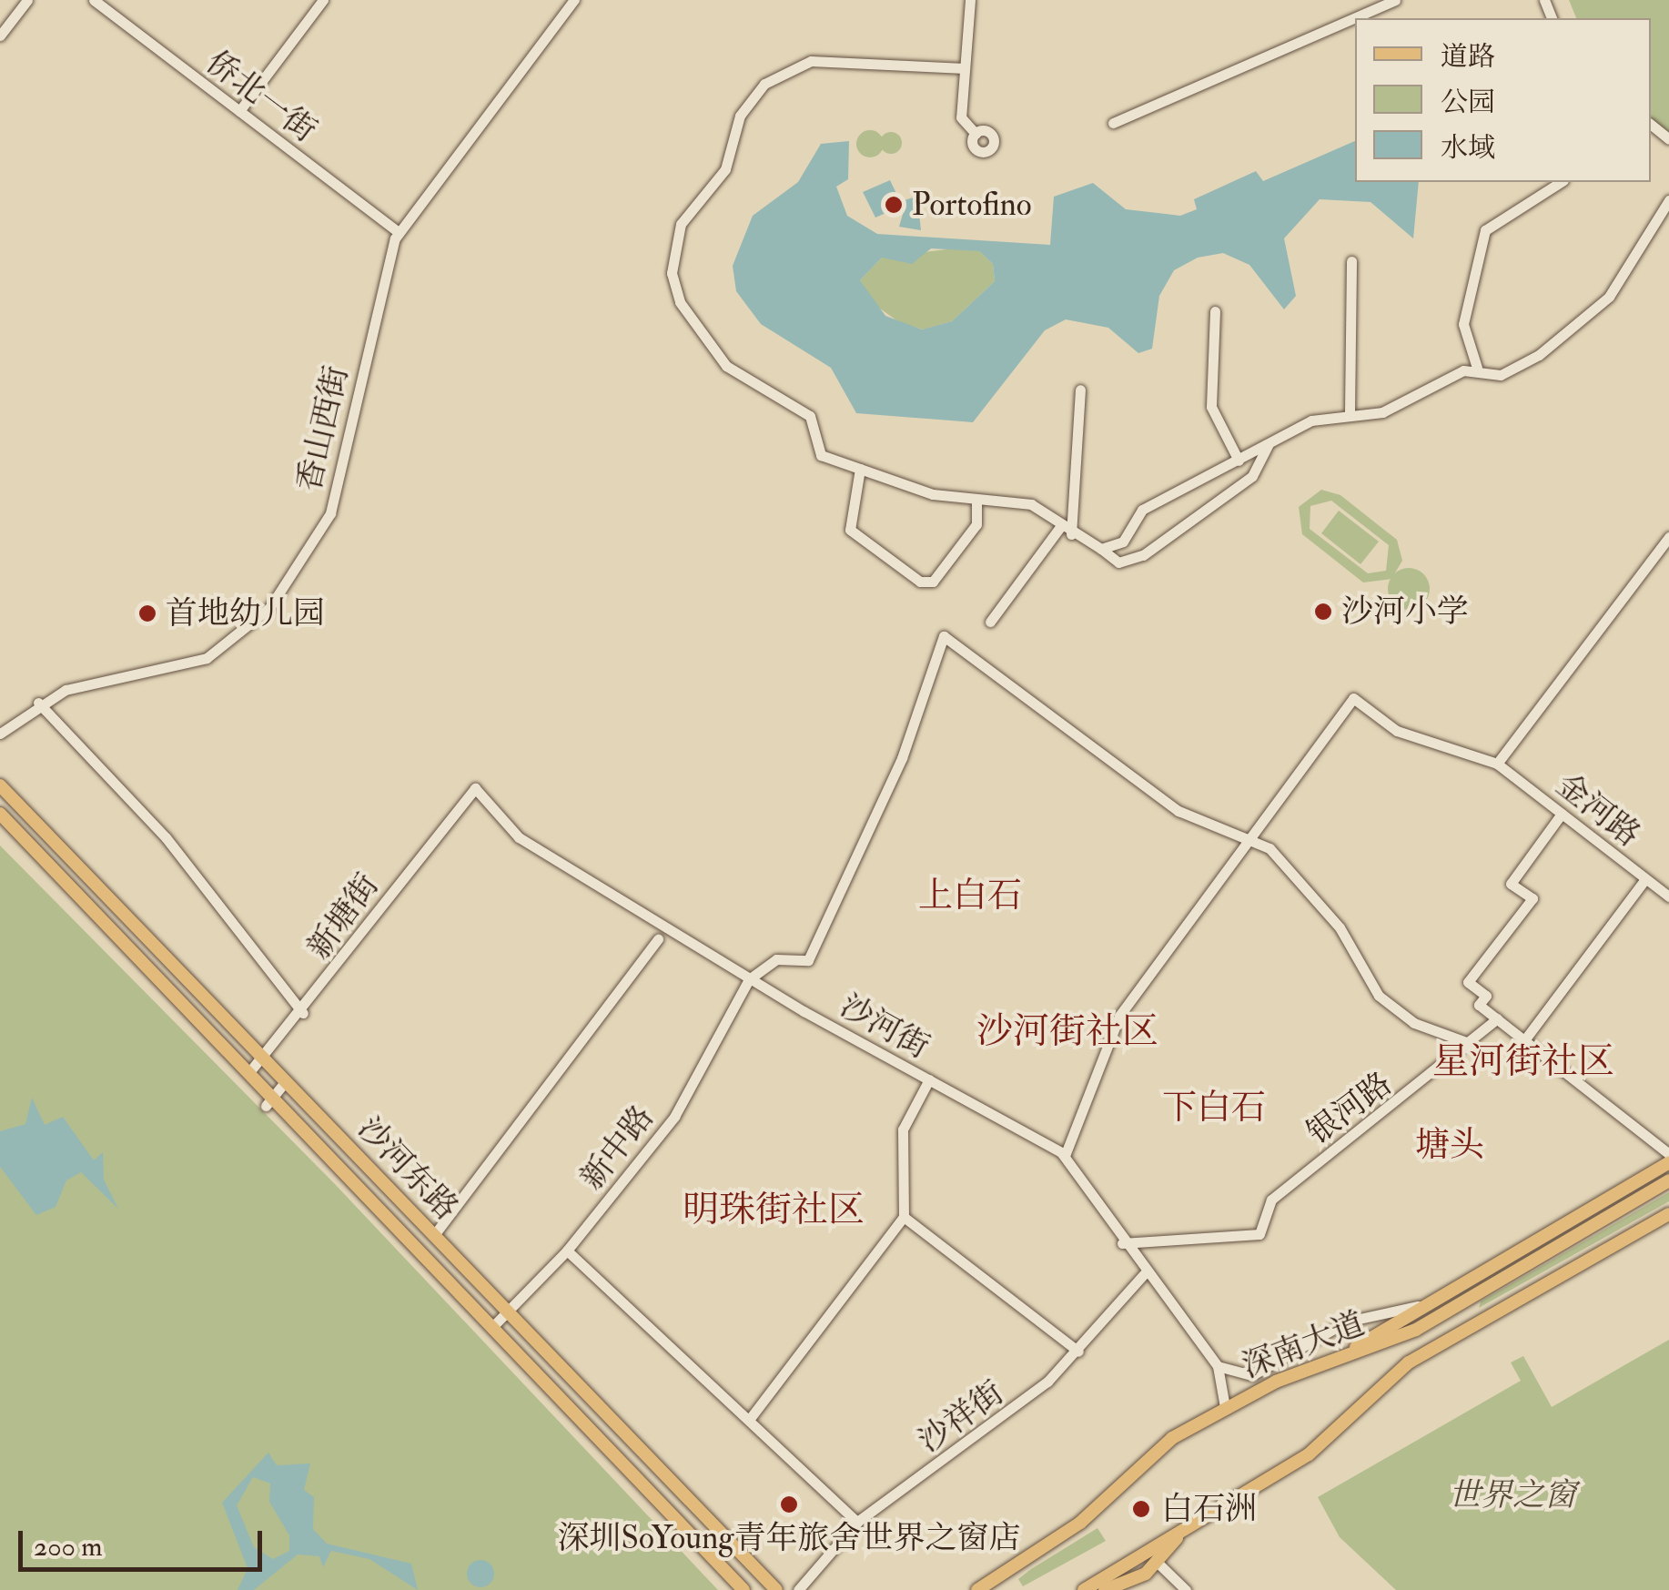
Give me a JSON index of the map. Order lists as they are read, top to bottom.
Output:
{
  "streets": {
    "main road": ["沙河东路", "深南大道"],
    "street": [
      "侨北一街",
      "香山西街",
      "金河路",
      "新塘街",
      "沙河街",
      "银河路",
      "新中路",
      "沙祥街"
    ]
  },
  "crossings": [
    ["侨北一街", "香山西街"],
    ["新塘街", "沙河街"],
    ["新塘街", "沙河东路"],
    ["沙河街", "银河路"],
    ["沙河街", "新中路"],
    ["沙河街", "沙祥街"],
    ["新中路", "沙河东路"]
  ],
  "districts": [
    "上白石",
    "沙河街社区",
    "星河街社区",
    "下白石",
    "塘头",
    "明珠街社区"
  ],
  "parks": ["世界之窗"],
  "places": [
    "Portofino",
    "沙河小学",
    "首地幼儿园",
    "深圳SoYoung青年旅舍世界之窗店",
    "白石洲"
  ],
  "legend": ["道路", "公园", "水域"],
  "scale_bar": "200 m"
}
